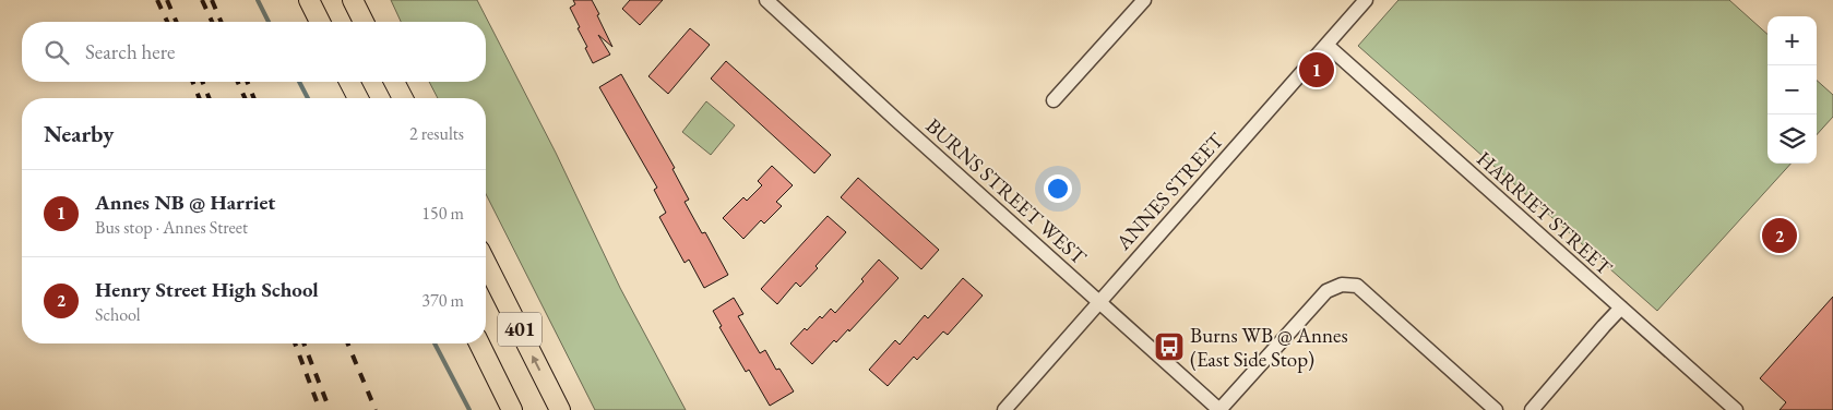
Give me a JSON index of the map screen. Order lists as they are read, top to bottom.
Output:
{
  "streets": {
    "highway": ["401"],
    "street": ["BURNS STREET WEST", "ANNES STREET", "HARRIET STREET"]
  },
  "crossings": [
    ["BURNS STREET WEST", "ANNES STREET"],
    ["ANNES STREET", "HARRIET STREET"]
  ],
  "places": {
    "bus stop": ["Burns WB @ Annes (East Side Stop)"]
  },
  "page": {
    "map_buttons": ["+", "−"],
    "search": "Search here",
    "pins": ["1", "2"],
    "heading": ["Nearby", "2 results"],
    "list": [
      {
        "mark": "1",
        "name": "Annes NB @ Harriet",
        "note": "Bus stop · Annes Street",
        "value": "150 m"
      },
      {
        "mark": "2",
        "name": "Henry Street High School",
        "note": "School",
        "value": "370 m"
      }
    ]
  }
}
